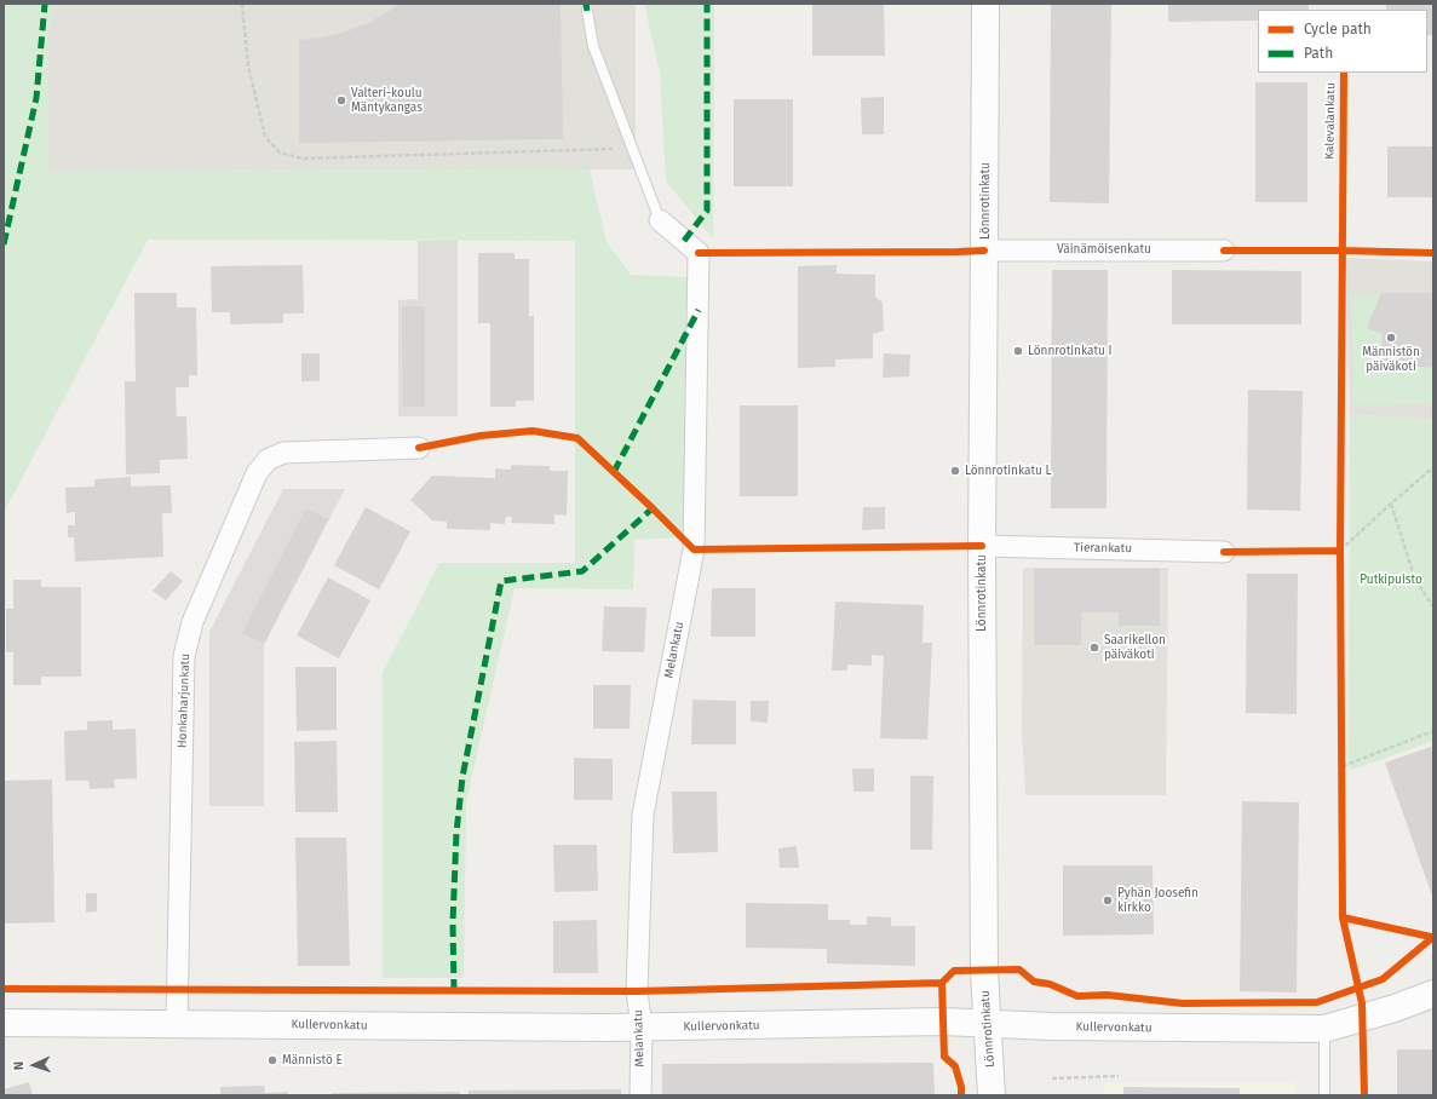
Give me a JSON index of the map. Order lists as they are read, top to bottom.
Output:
{
  "streets": {
    "main road": ["Lönnrotinkatu", "Kullervonkatu"],
    "street": [
      "Väinämöisenkatu",
      "Tierankatu",
      "Melankatu",
      "Honkaharjunkatu"
    ],
    "cycle path": ["Kalevalankatu"]
  },
  "crossings": [
    ["Lönnrotinkatu", "Väinämöisenkatu"],
    ["Lönnrotinkatu", "Tierankatu"],
    ["Lönnrotinkatu", "Kullervonkatu"],
    ["Melankatu", "Kullervonkatu"],
    ["Honkaharjunkatu", "Kullervonkatu"]
  ],
  "parks": ["Putkipuisto"],
  "places": [
    "Valteri-koulu Mäntykangas",
    "Männistön päiväkoti",
    "Lönnrotinkatu I",
    "Lönnrotinkatu L",
    "Saarikellon päiväkoti",
    "Pyhän Joosefin kirkko",
    "Männistö E"
  ],
  "legend": ["Cycle path", "Path"],
  "north": "left"
}
